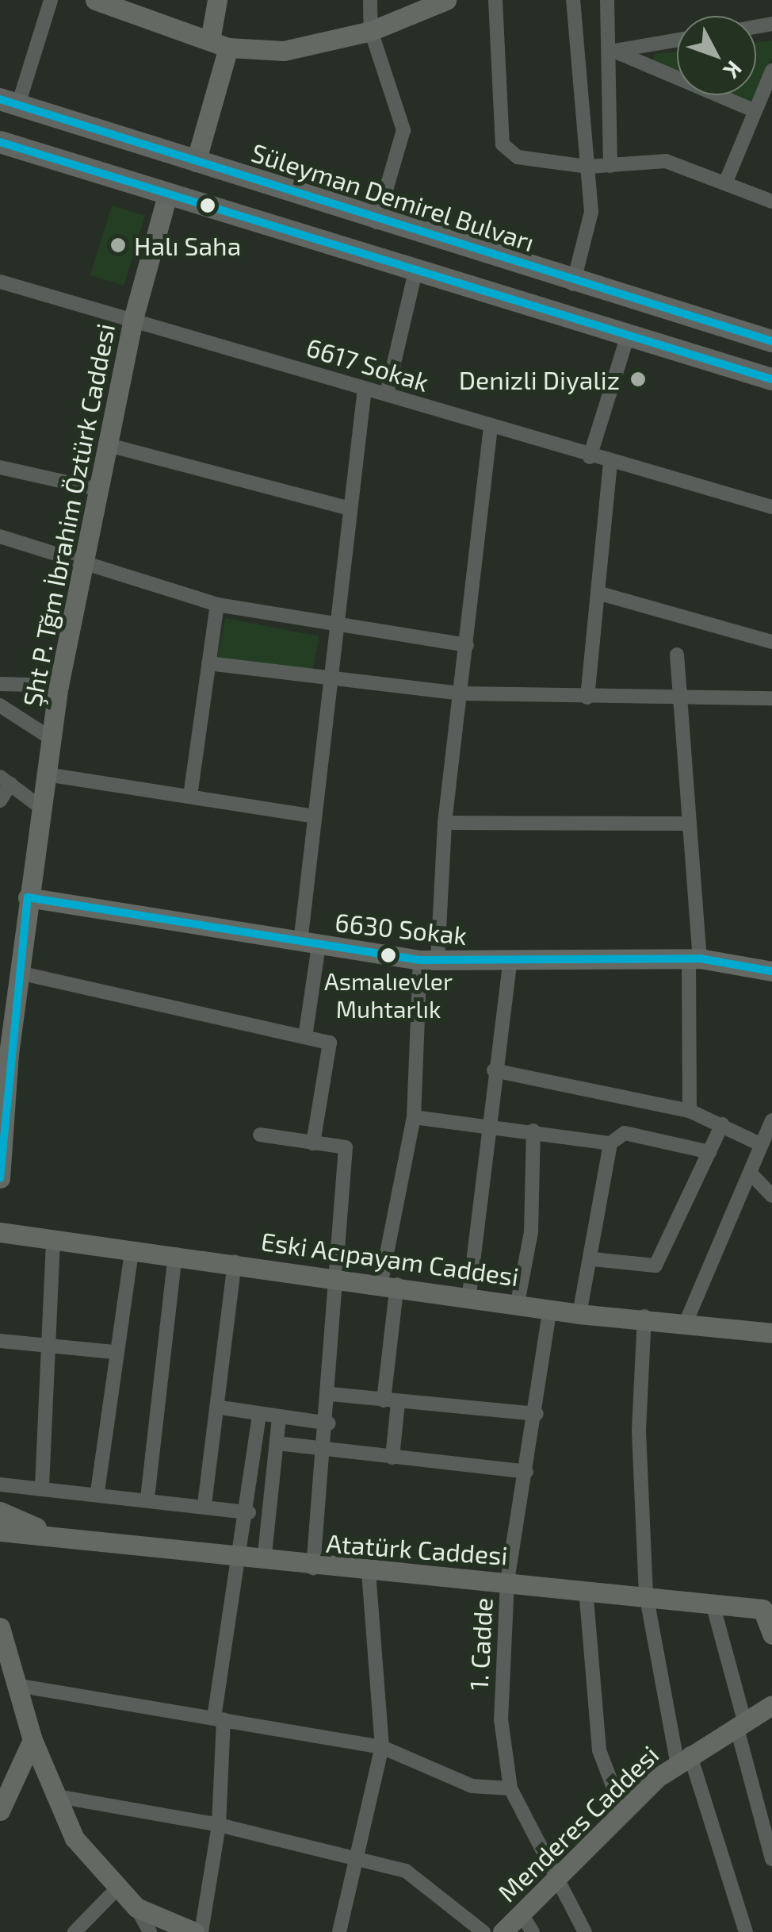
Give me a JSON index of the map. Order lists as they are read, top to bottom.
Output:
{
  "streets": {
    "main road": ["Süleyman Demirel Bulvarı"],
    "street": [
      "6617 Sokak",
      "Şht P. Tğm İbrahim Öztürk Caddesi",
      "6630 Sokak",
      "Eski Acıpayam Caddesi",
      "Atatürk Caddesi",
      "1. Cadde",
      "Menderes Caddesi"
    ]
  },
  "crossings": [
    ["6617 Sokak", "Şht P. Tğm İbrahim Öztürk Caddesi"],
    ["Şht P. Tğm İbrahim Öztürk Caddesi", "6630 Sokak"],
    ["Eski Acıpayam Caddesi", "1. Cadde"],
    ["Atatürk Caddesi", "1. Cadde"],
    ["1. Cadde", "Menderes Caddesi"]
  ],
  "places": ["Halı Saha", "Denizli Diyaliz", "Asmalıevler Muhtarlık"],
  "north": "bottom right"
}
